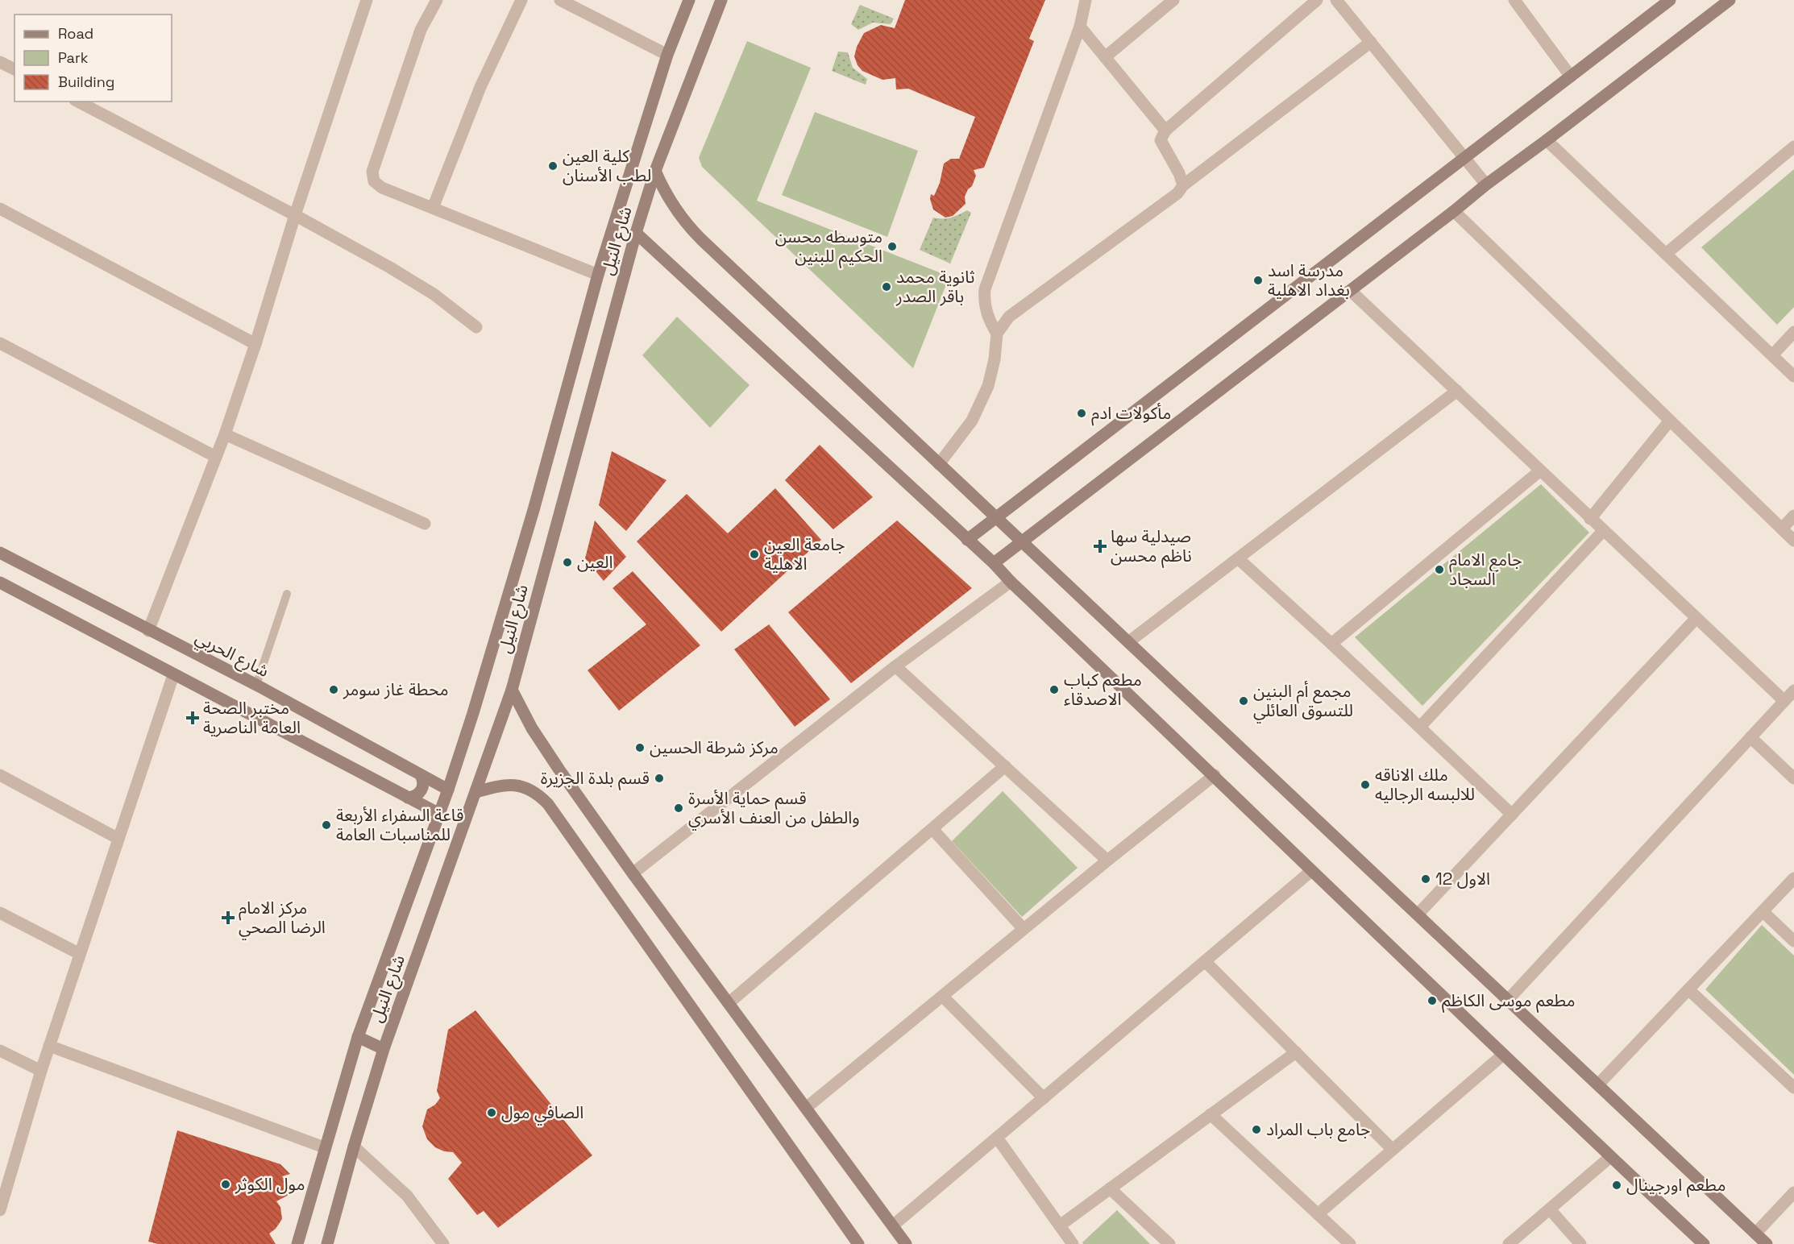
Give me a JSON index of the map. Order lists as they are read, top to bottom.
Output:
{
  "streets": {
    "main road": ["شارع النيل", "شارع الحربي"]
  },
  "places": {
    "other": [
      "كلية العين لطب الأسنان",
      "متوسطه محسن الحكيم للبنين",
      "مدرسة اسد بغداد الاهلية",
      "ثانوية محمد باقر الصدر",
      "مأكولات ادم",
      "جامعة العين الاهلية",
      "العين",
      "جامع الامام السجاد",
      "محطة غاز سومر",
      "مطعم كباب الاصدقاء",
      "مجمع أم البنين للتسوق العائلي",
      "مركز شرطة الحسين",
      "قسم بلدة الجزيرة",
      "ملك الاناقه للالبسه الرجاليه",
      "قسم حماية الأسرة والطفل من العنف الأسري",
      "قاعة السفراء الأربعة للمناسبات العامة",
      "الاول 12",
      "مطعم موسى الكاظم",
      "الصافي مول",
      "جامع باب المراد",
      "مول الكوثر",
      "مطعم اورجينال"
    ],
    "health": ["صيدلية سها ناظم محسن", "مختبر الصحة العامة الناصرية", "مركز الامام الرضا الصحي"]
  },
  "legend": ["Road", "Park", "Building"]
}
